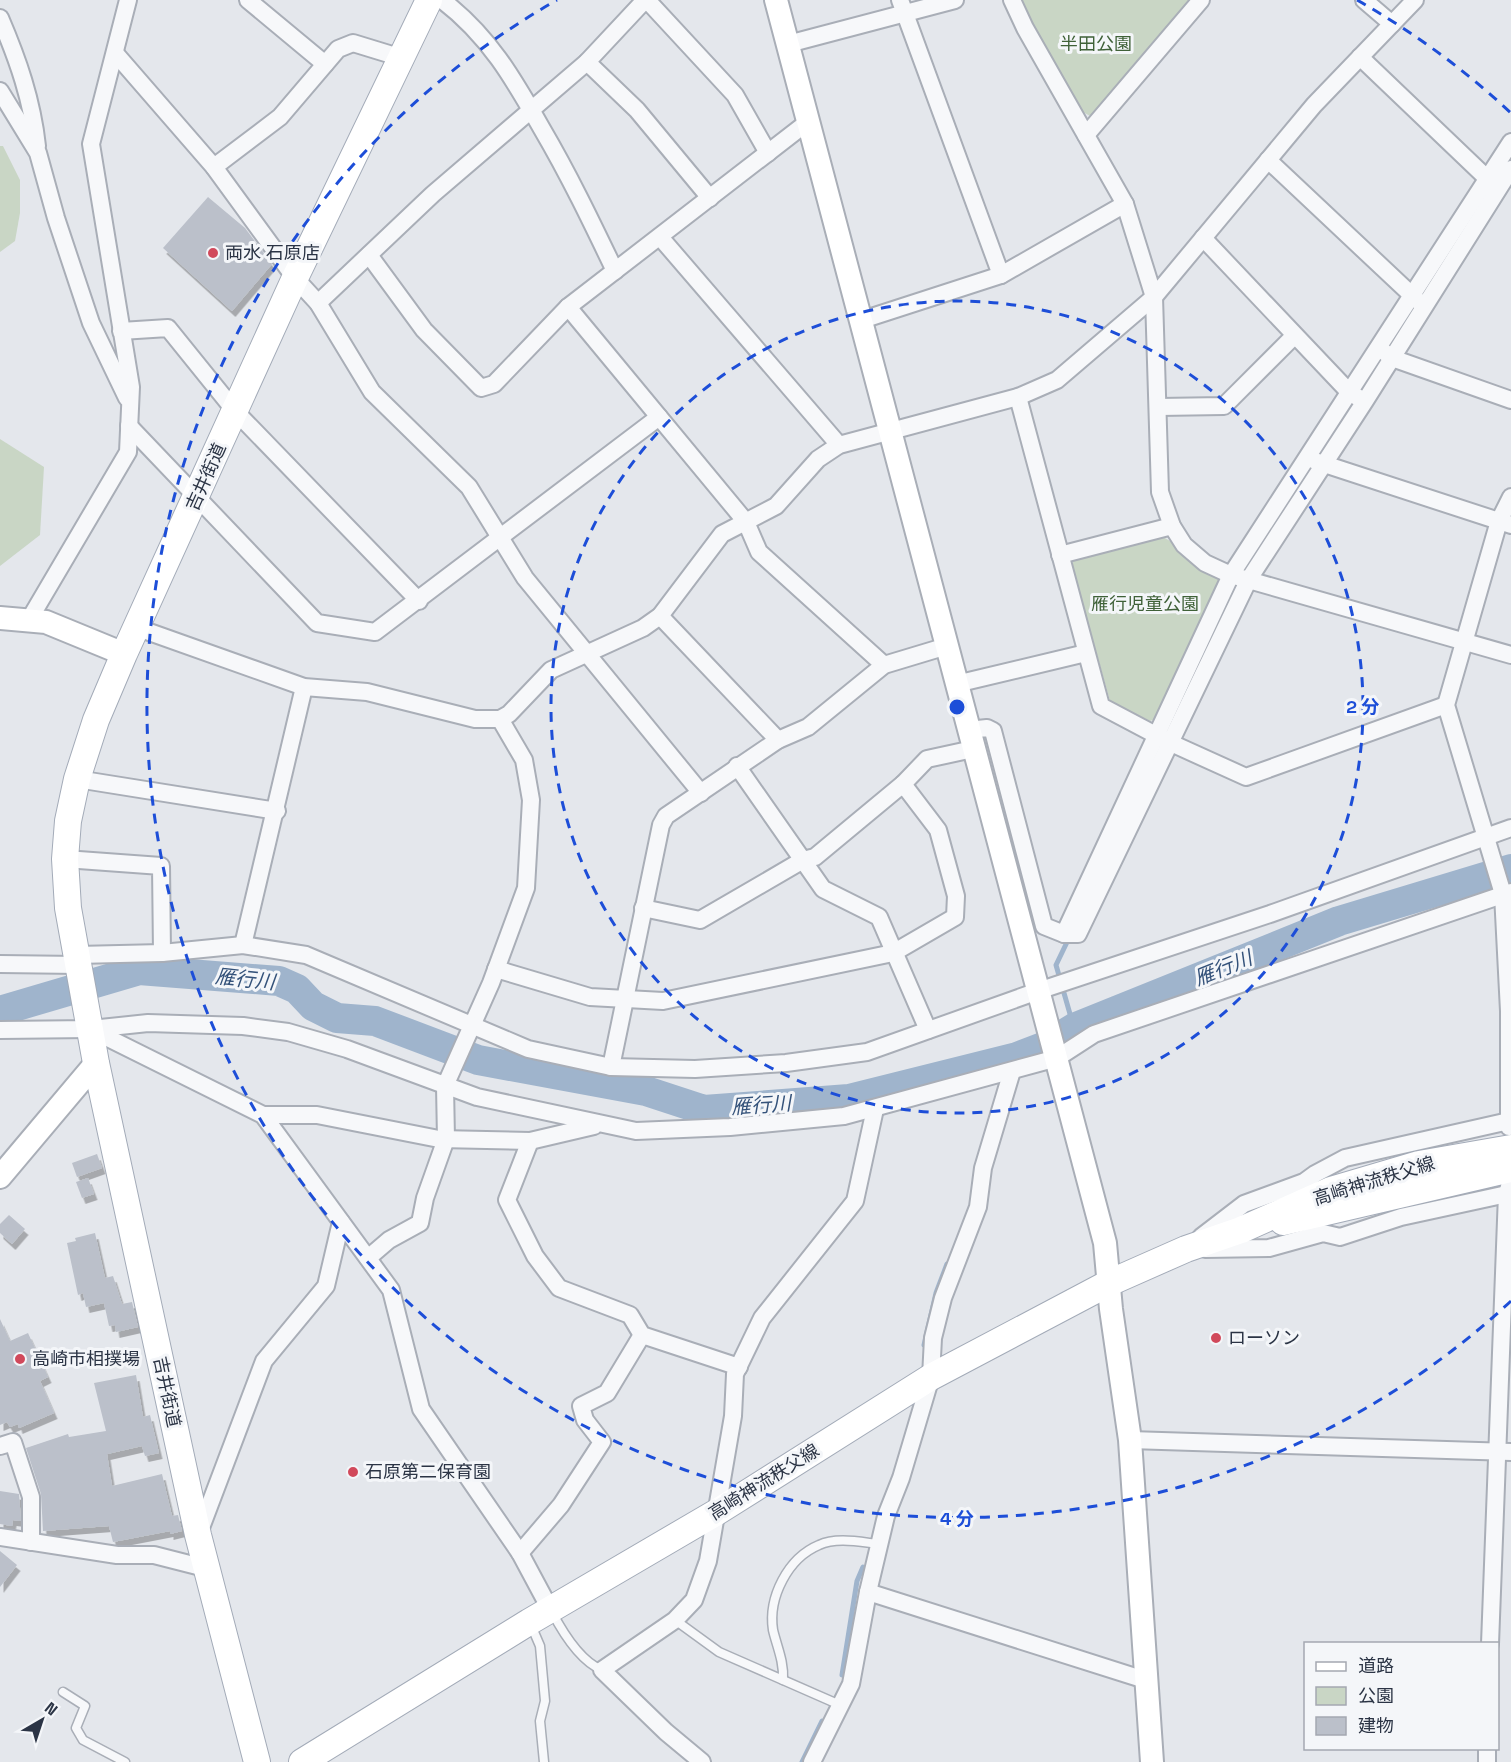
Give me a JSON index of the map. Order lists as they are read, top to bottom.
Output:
{
  "streets": {
    "main road": ["吉井街道", "高崎神流秩父線"]
  },
  "water": ["雁行川"],
  "parks": ["半田公園", "雁行児童公園"],
  "places": [
    "両水 石原店",
    "ローソン",
    "高崎市相撲場",
    "石原第二保育園"
  ],
  "legend": ["道路", "公園", "建物"],
  "north": "top right",
  "rings": ["2 分", "4 分"]
}
